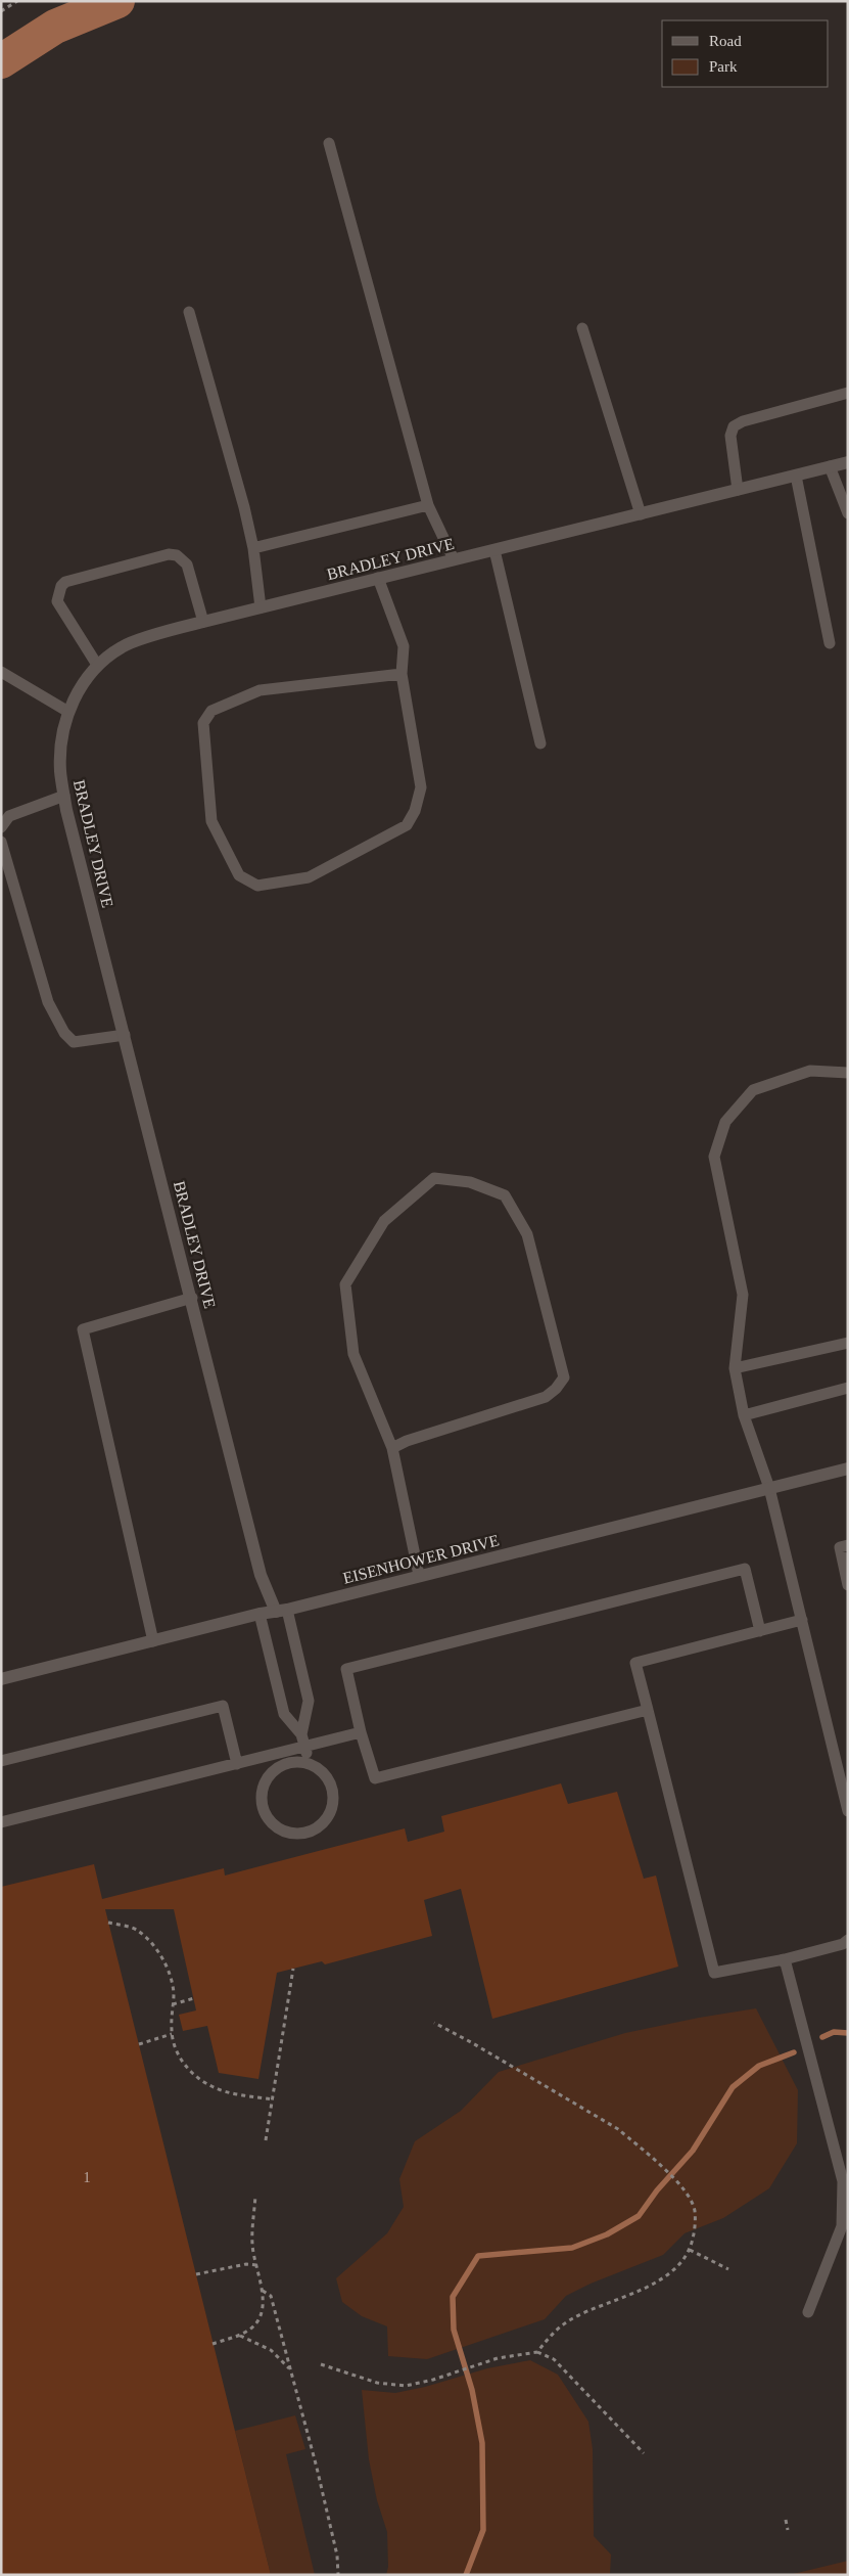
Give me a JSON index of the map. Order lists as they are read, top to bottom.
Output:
{
  "streets": {
    "street": ["BRADLEY DRIVE", "EISENHOWER DRIVE"]
  },
  "crossings": [
    ["BRADLEY DRIVE", "EISENHOWER DRIVE"]
  ],
  "house_numbers": ["1"],
  "legend": ["Road", "Park"]
}
